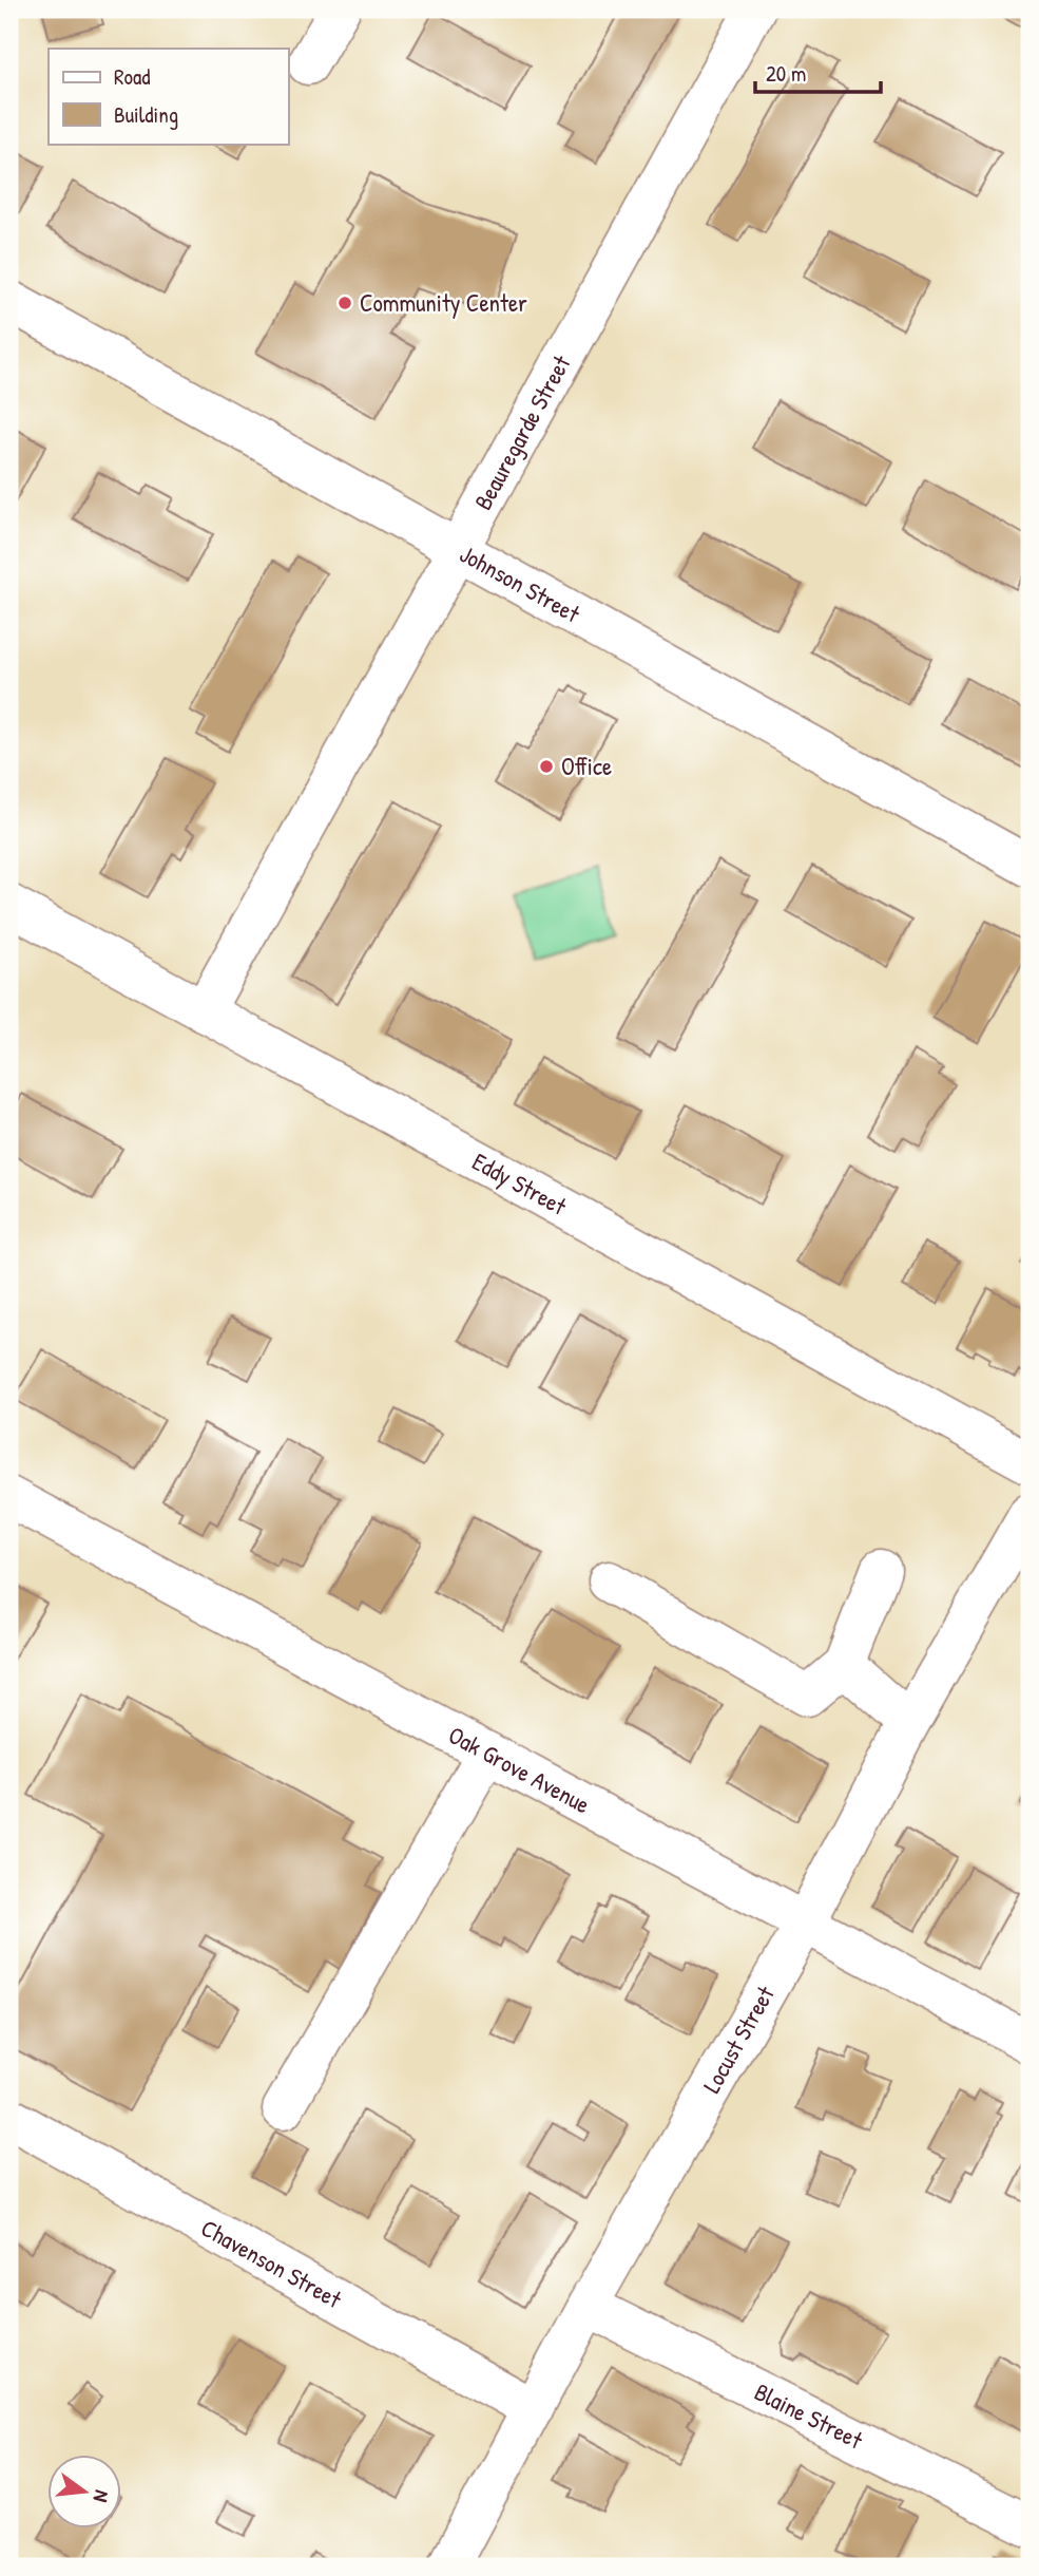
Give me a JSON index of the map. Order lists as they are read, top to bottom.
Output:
{
  "streets": {
    "street": [
      "Beauregarde Street",
      "Johnson Street",
      "Eddy Street",
      "Oak Grove Avenue",
      "Locust Street",
      "Chavenson Street",
      "Blaine Street"
    ]
  },
  "crossings": [
    ["Beauregarde Street", "Johnson Street"],
    ["Beauregarde Street", "Eddy Street"],
    ["Oak Grove Avenue", "Locust Street"],
    ["Locust Street", "Chavenson Street"],
    ["Locust Street", "Blaine Street"]
  ],
  "places": ["Community Center", "Office"],
  "legend": ["Road", "Building"],
  "scale_bar": "20 m",
  "north": "right"
}
